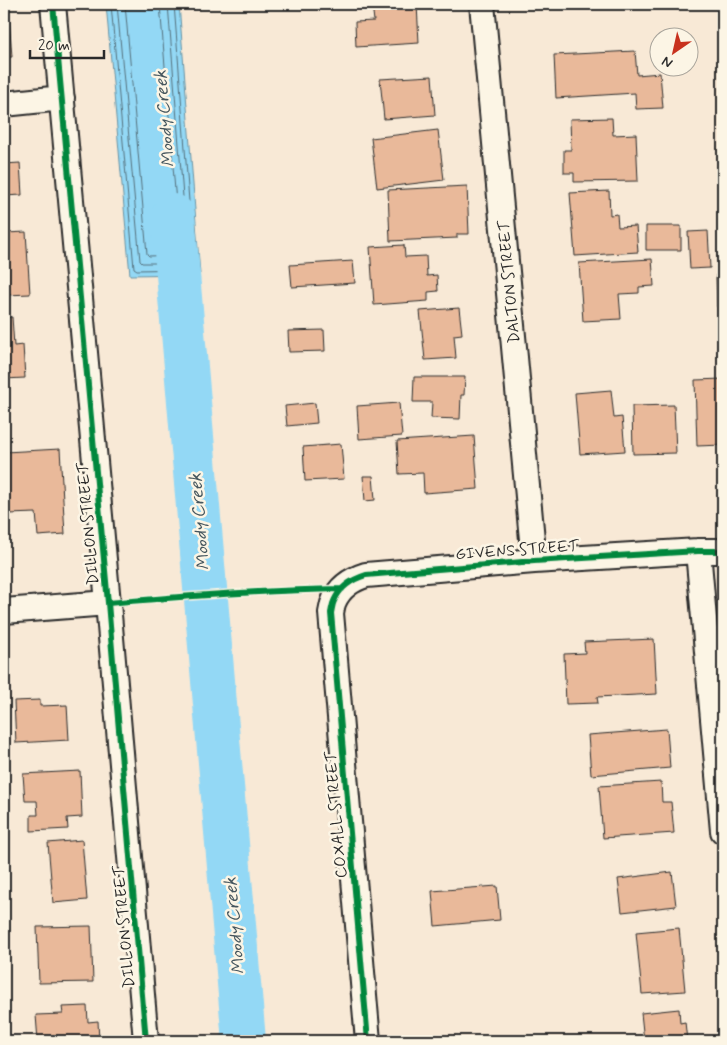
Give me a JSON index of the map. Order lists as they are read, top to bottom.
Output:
{
  "streets": {
    "street": [
      "DALTON STREET",
      "DILLON STREET",
      "GIVENS STREET",
      "COXALL STREET"
    ]
  },
  "crossings": [
    ["DALTON STREET", "GIVENS STREET"],
    ["GIVENS STREET", "COXALL STREET"]
  ],
  "water": ["Moody Creek"],
  "scale_bar": "20 m",
  "north": "bottom left"
}
